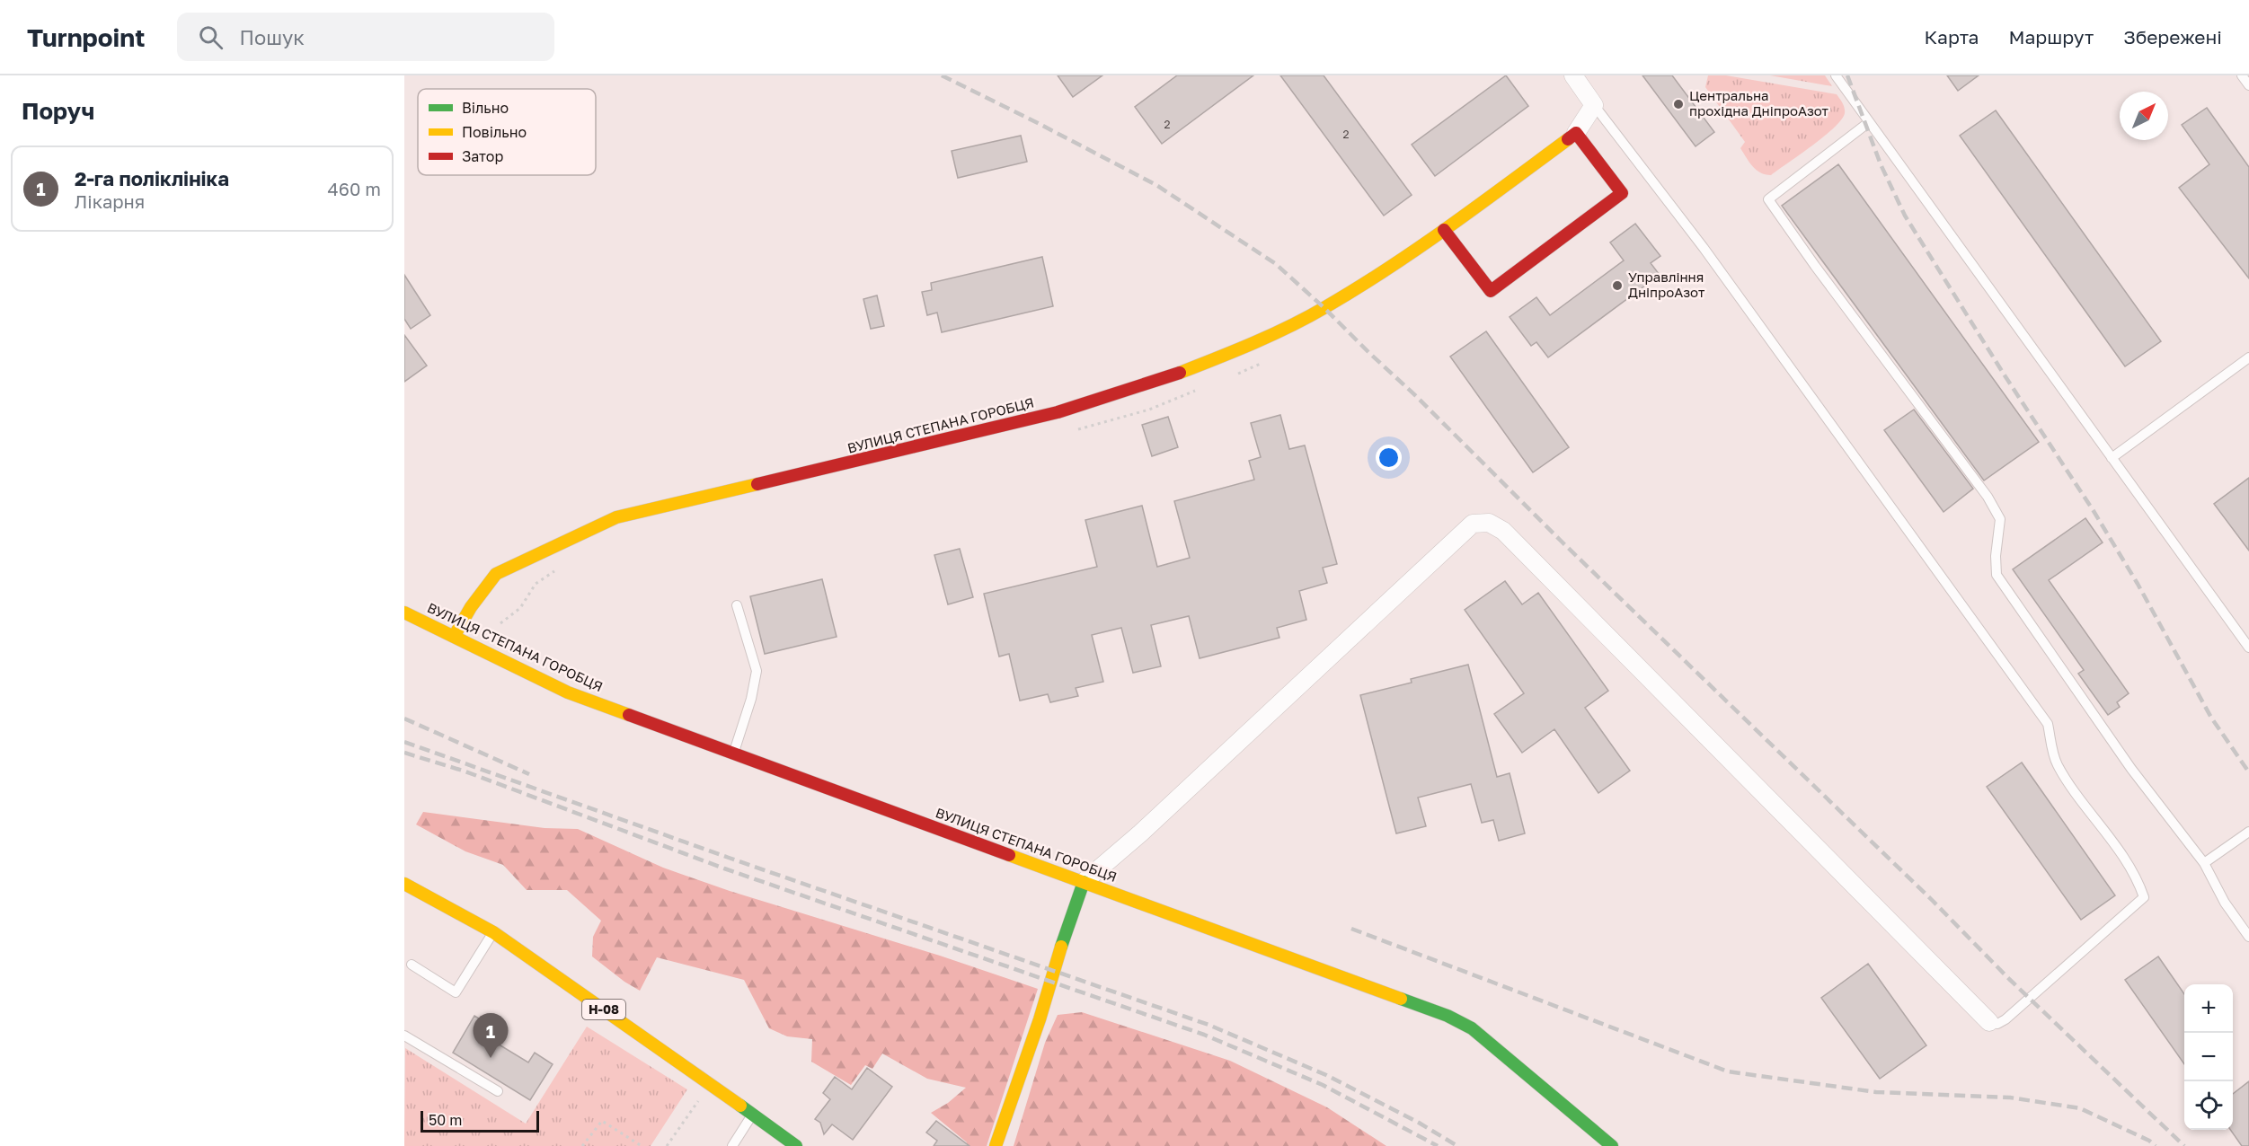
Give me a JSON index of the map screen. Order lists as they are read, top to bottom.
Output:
{
  "streets": {
    "street": ["ВУЛИЦЯ СТЕПАНА ГОРОБЦЯ", "Н-08"]
  },
  "places": ["Центральна прохідна ДніпроАзот", "Управління ДніпроАзот"],
  "house_numbers": ["2", "2"],
  "legend": ["Вільно", "Повільно", "Затор"],
  "scale_bar": "50 m",
  "north": "top right",
  "page": {
    "header": "Turnpoint",
    "search": "Пошук",
    "nav": ["Карта", "Маршрут", "Збережені"],
    "heading": "Поруч",
    "list": [
      {
        "mark": "1",
        "name": "2-га поліклініка",
        "note": "Лікарня",
        "value": "460 m"
      }
    ],
    "map_buttons": ["+", "−"],
    "pins": "1",
    "scale": "50 m"
  }
}
